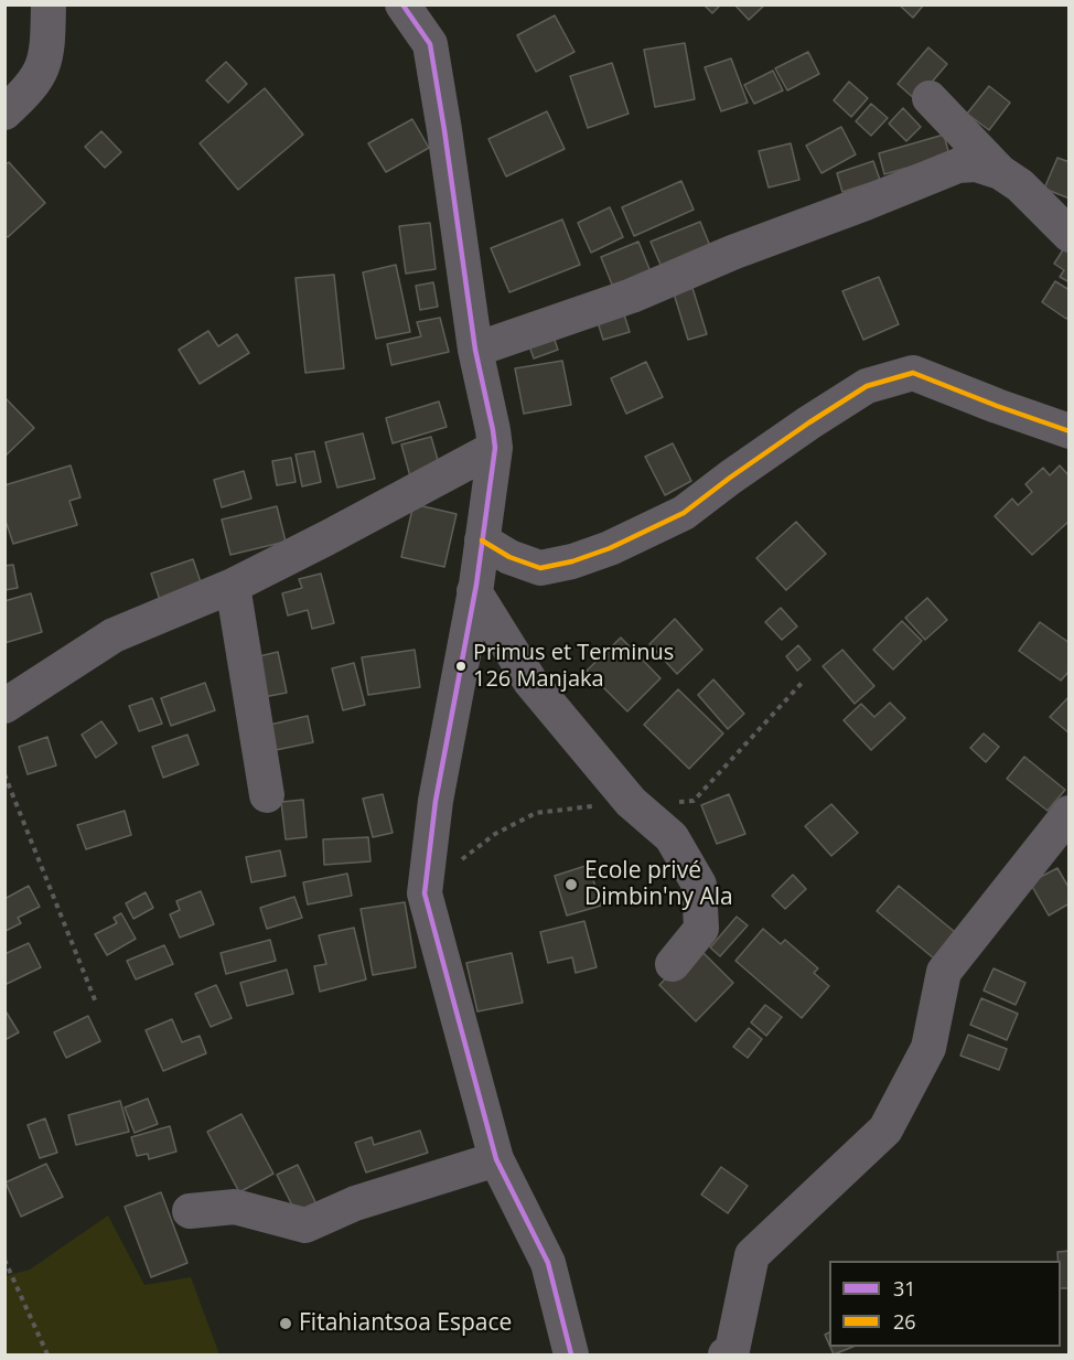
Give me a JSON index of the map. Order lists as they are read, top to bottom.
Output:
{
  "places": ["Primus et Terminus 126 Manjaka", "Ecole privé Dimbin'ny Ala", "Fitahiantsoa Espace"],
  "lines": ["transit line 31", "transit line 26"],
  "legend": ["31", "26"]
}
